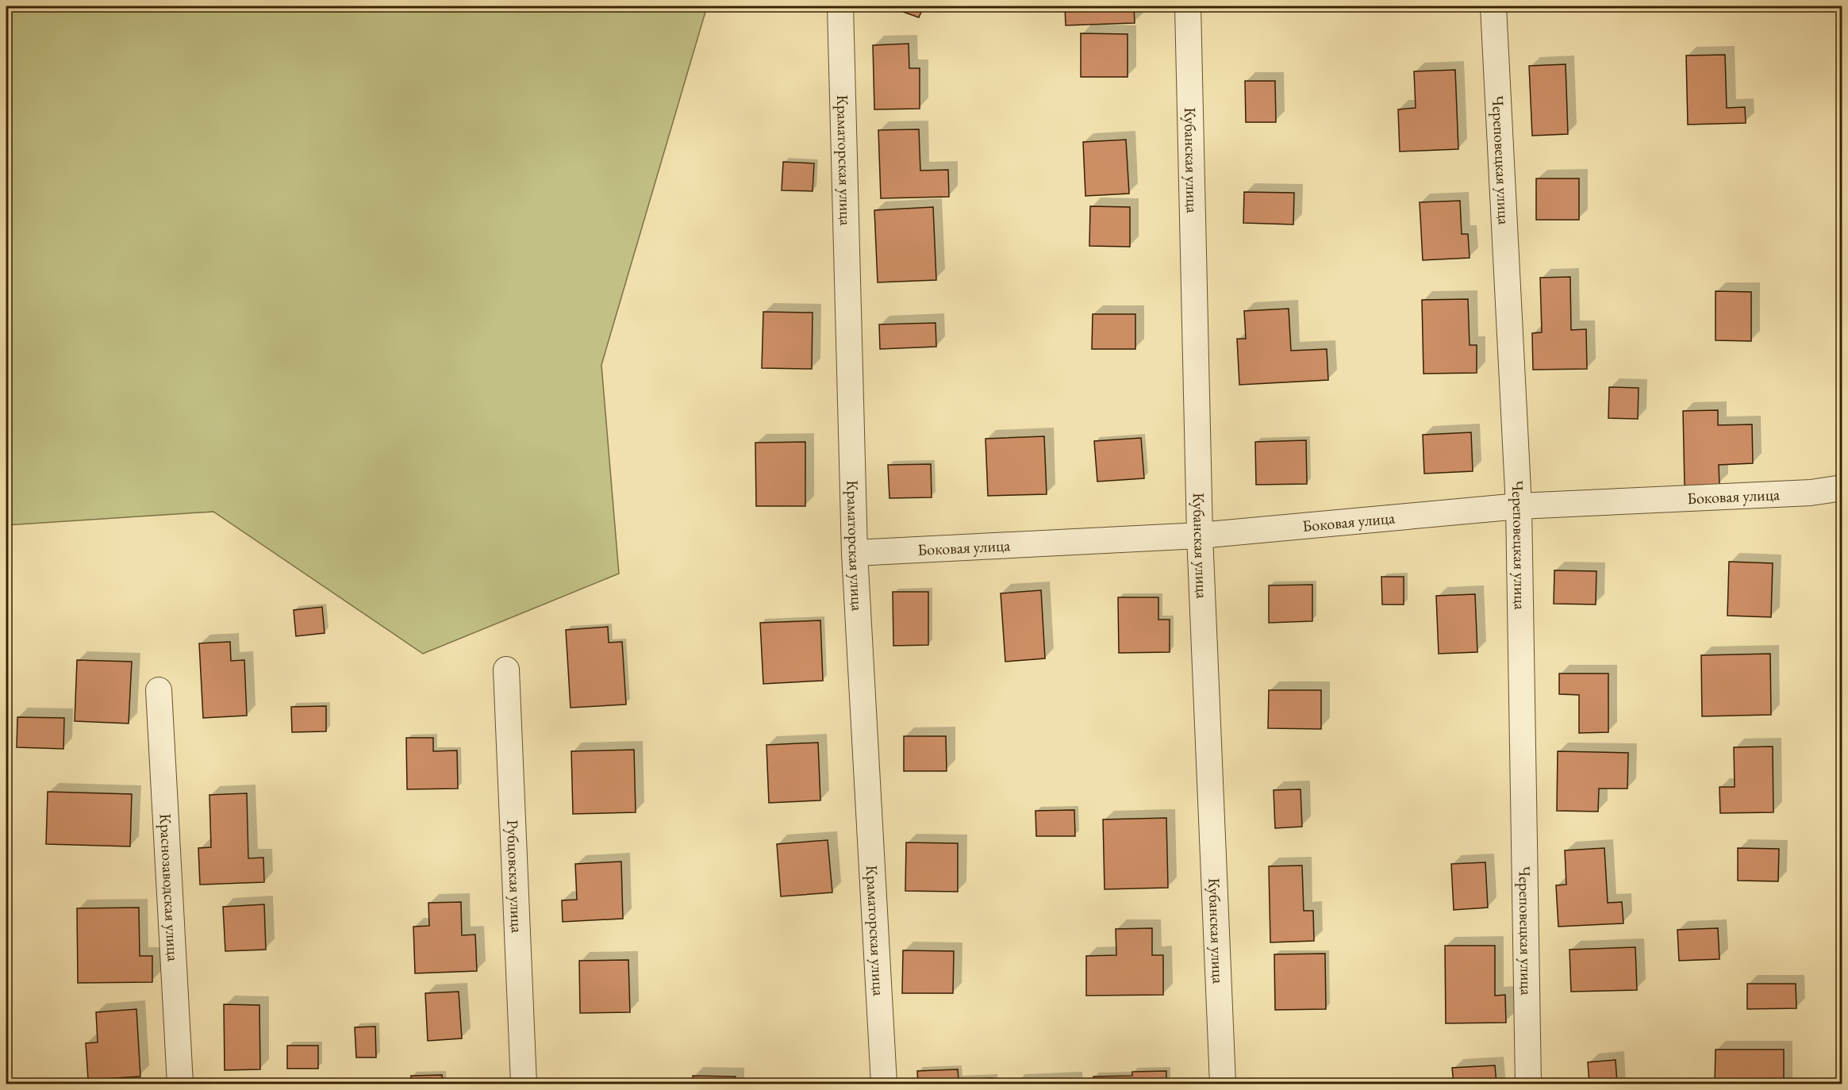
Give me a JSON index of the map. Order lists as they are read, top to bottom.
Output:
{
  "streets": {
    "street": [
      "Краматорская улица",
      "Кубанская улица",
      "Череповецкая улица",
      "Боковая улица",
      "Рубцовская улица",
      "Краснозаводская улица"
    ]
  },
  "crossings": [
    ["Краматорская улица", "Боковая улица"],
    ["Кубанская улица", "Боковая улица"],
    ["Череповецкая улица", "Боковая улица"]
  ]
}
